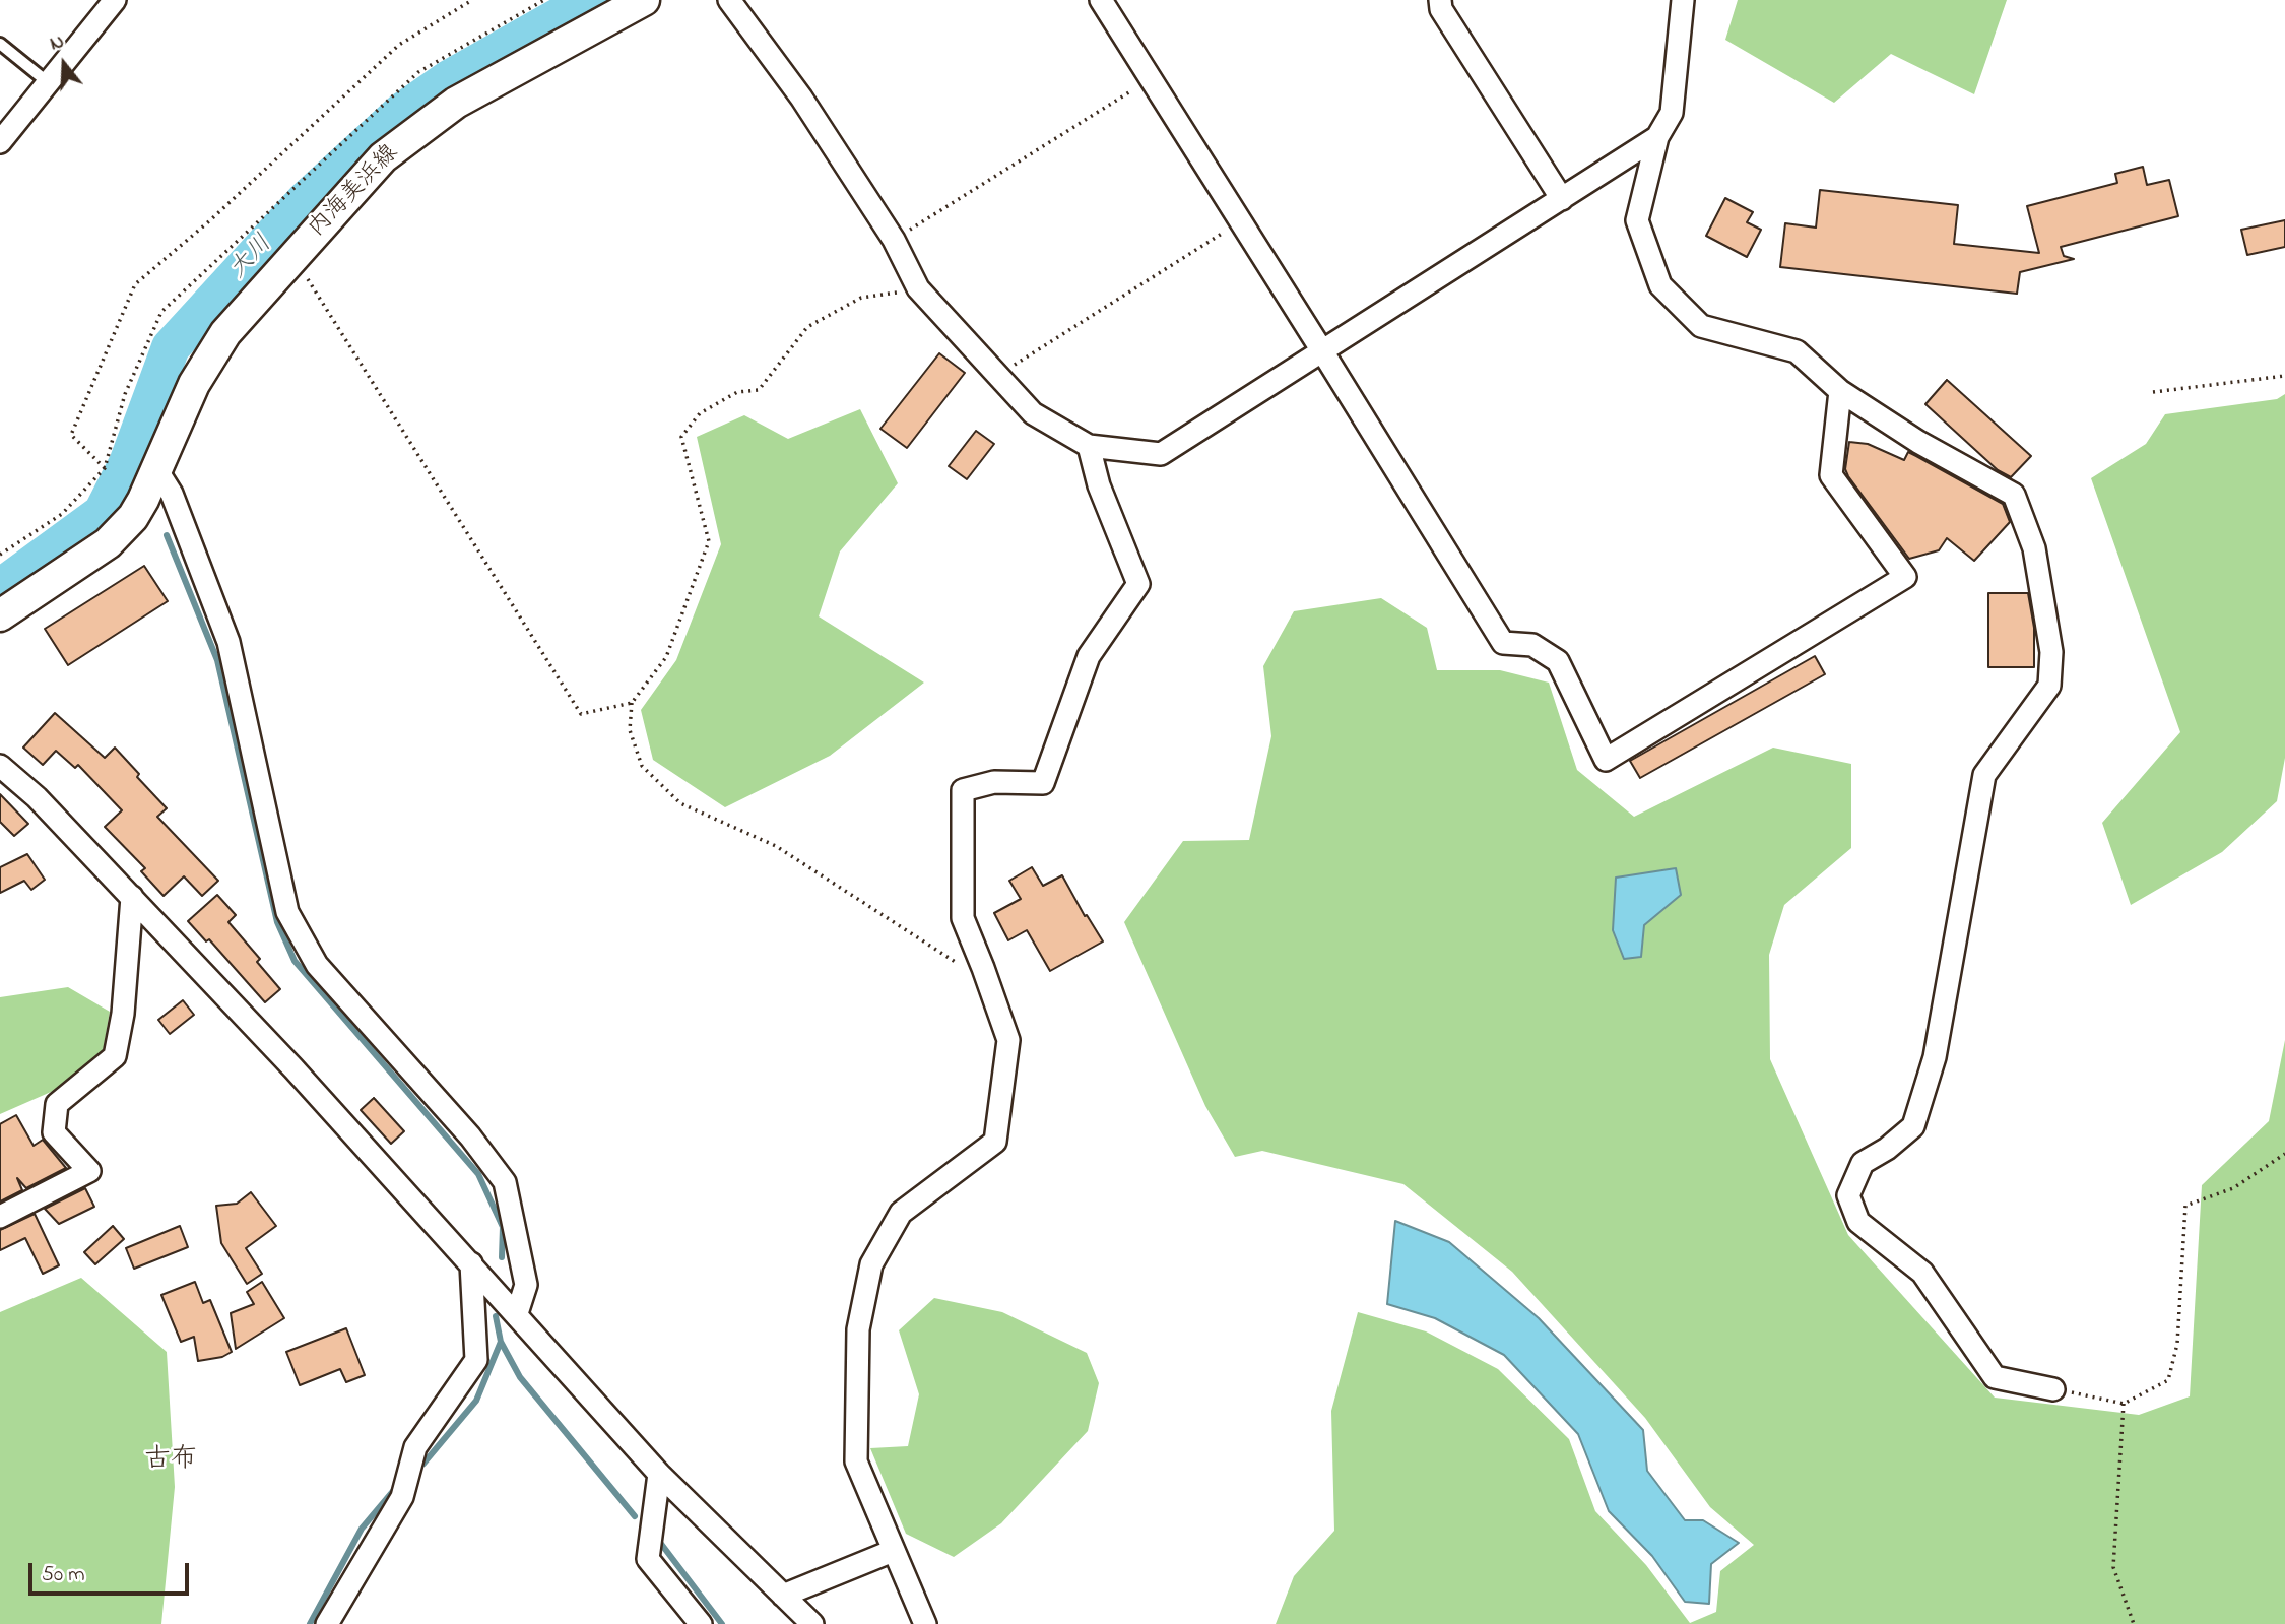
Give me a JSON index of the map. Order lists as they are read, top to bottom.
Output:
{
  "streets": {
    "main road": ["内海美浜線"]
  },
  "districts": ["古布"],
  "water": ["大川"],
  "scale_bar": "50 m",
  "north": "top"
}
